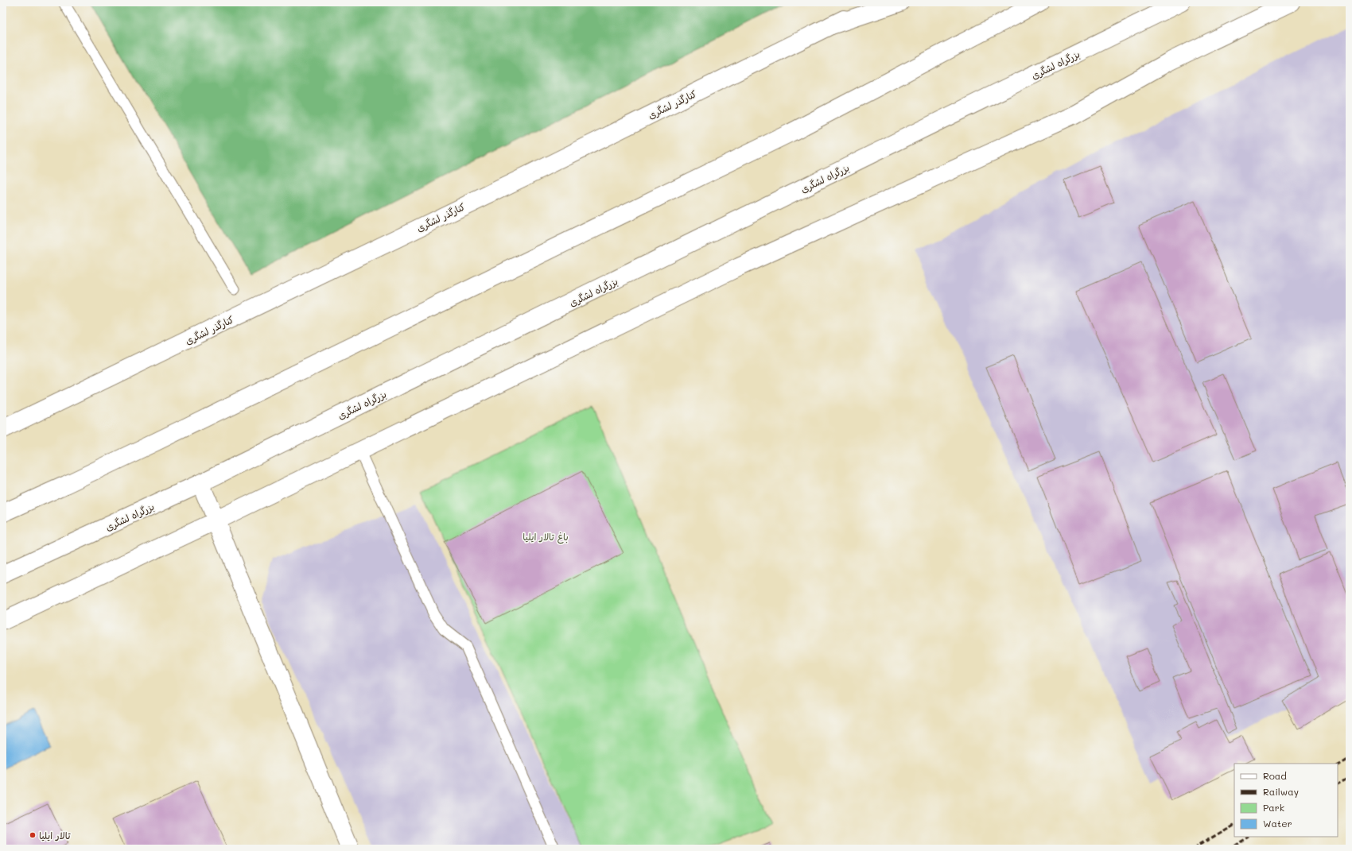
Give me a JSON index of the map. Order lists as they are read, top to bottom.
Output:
{
  "streets": {
    "main road": ["بزرگراه لشگری", "کنارگذر لشگری"]
  },
  "parks": ["باغ تالار ایلیا"],
  "places": ["تالار ایلیا"],
  "legend": [
    "Road",
    "Railway",
    "Park",
    "Water"
  ]
}
